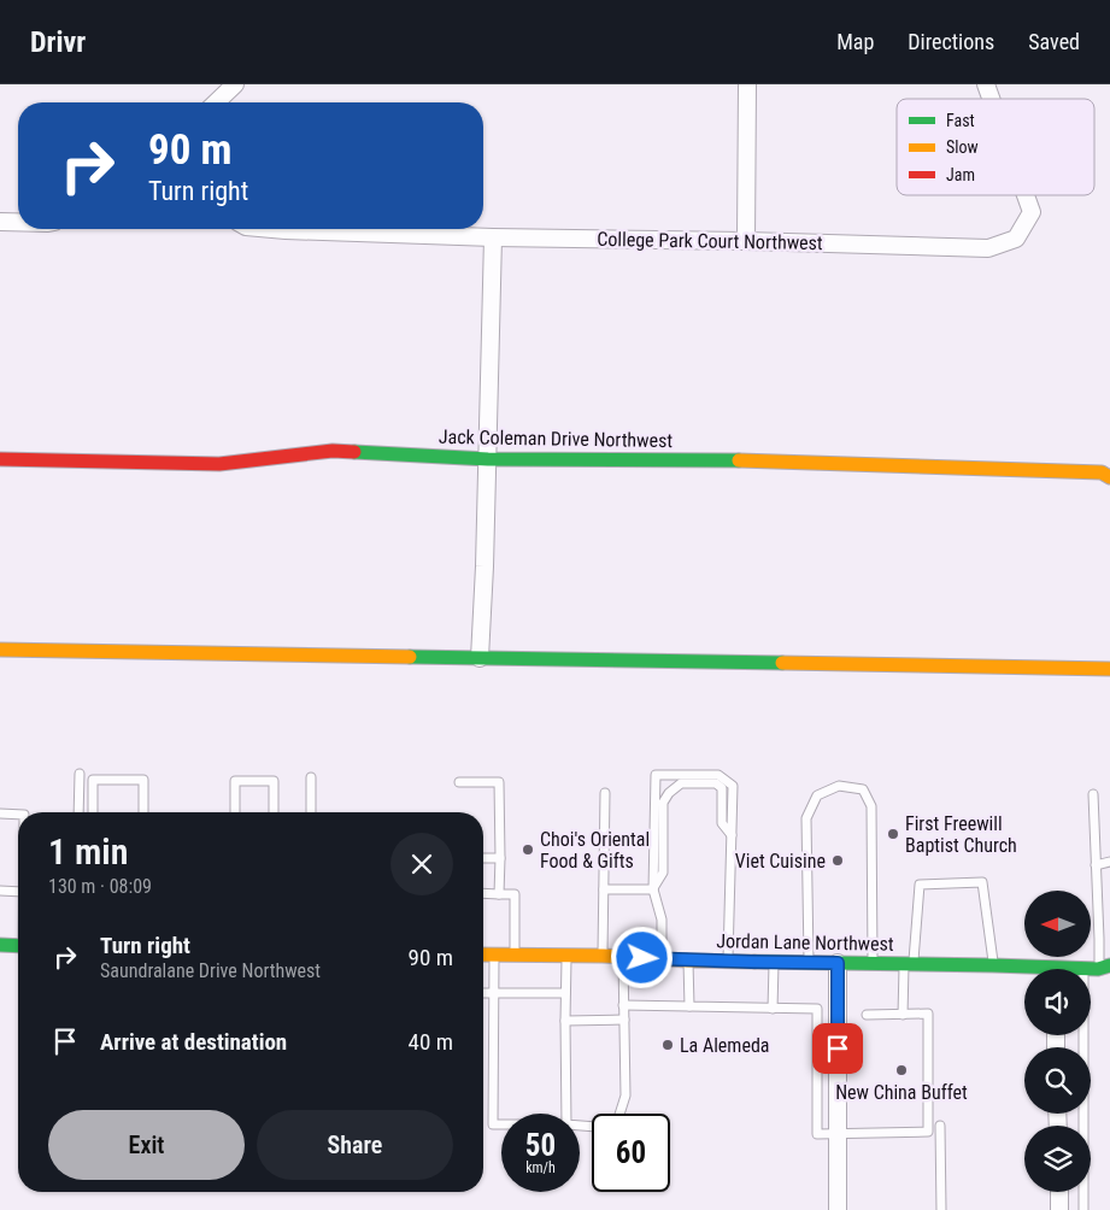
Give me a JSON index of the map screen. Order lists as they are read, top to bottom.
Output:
{
  "streets": {
    "street": ["College Park Court Northwest", "Jack Coleman Drive Northwest", "Jordan Lane Northwest"]
  },
  "places": [
    "First Freewill Baptist Church",
    "Choi's Oriental Food & Gifts",
    "Viet Cuisine",
    "La Alemeda",
    "New China Buffet"
  ],
  "legend": ["Fast", "Slow", "Jam"],
  "north": "left",
  "page": {
    "header": "Drivr",
    "nav": ["Map", "Directions", "Saved"],
    "turn": ["90 m", "Turn right"],
    "heading": ["1 min", "130 m · 08:09"],
    "list": [
      {
        "name": "Turn right",
        "note": "Saundralane Drive Northwest",
        "value": "90 m"
      },
      {
        "name": "Arrive at destination",
        "value": "40 m"
      }
    ],
    "buttons": ["Exit", "Share"],
    "speed": "50 km/h",
    "limit": "60"
  }
}
